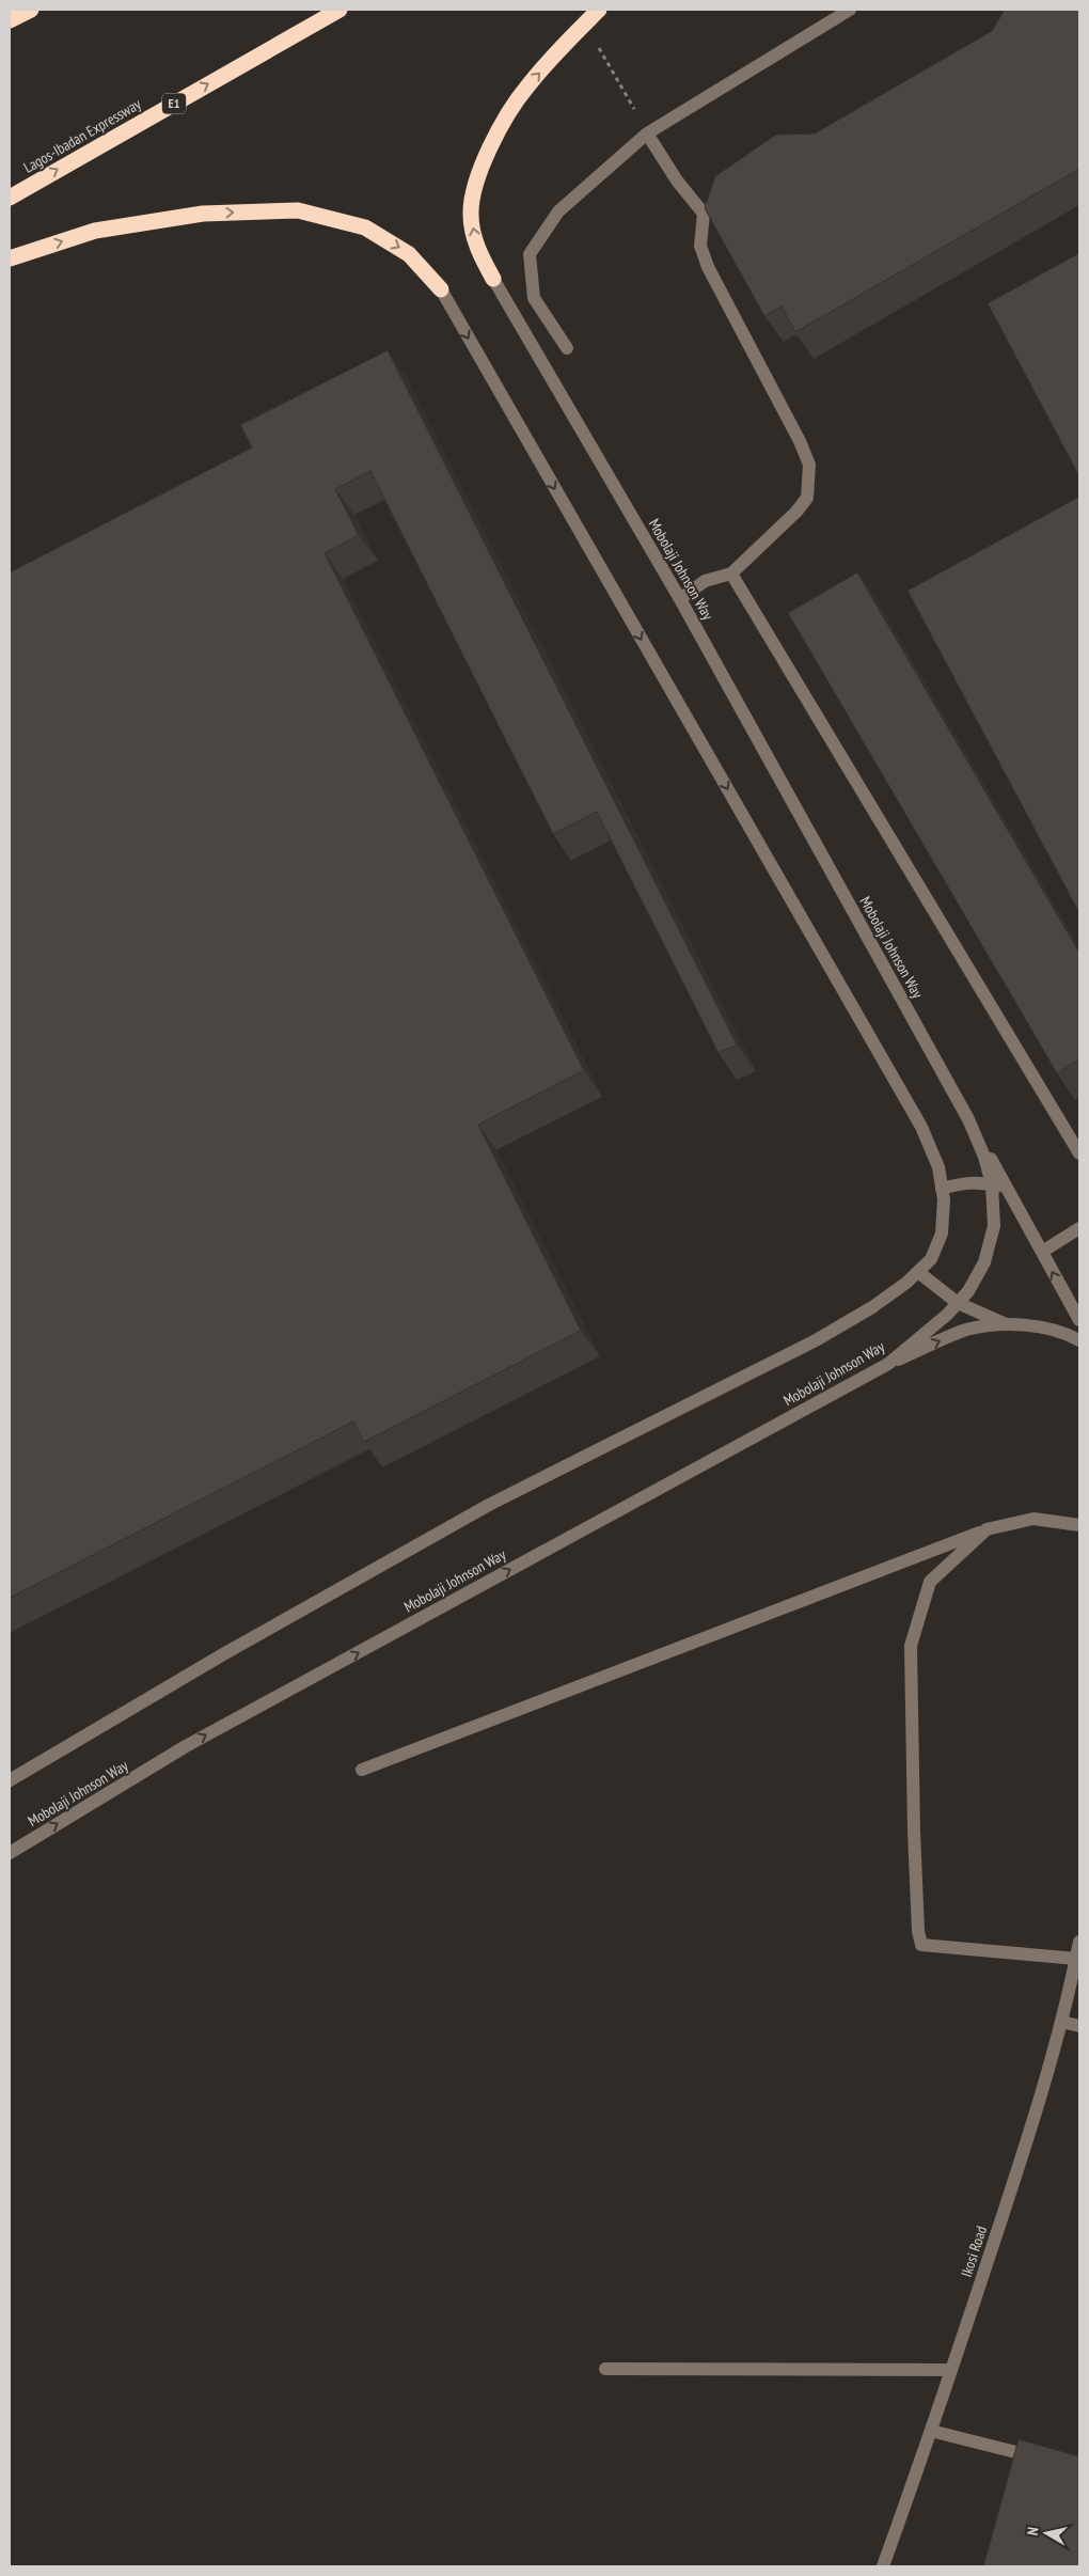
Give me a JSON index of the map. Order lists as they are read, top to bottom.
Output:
{
  "streets": {
    "highway": ["E1", "Lagos-Ibadan Expressway"],
    "street": ["Mobolaji Johnson Way", "Ikosi Road"]
  },
  "one_way": ["Lagos-Ibadan Expressway"],
  "north": "left"
}
